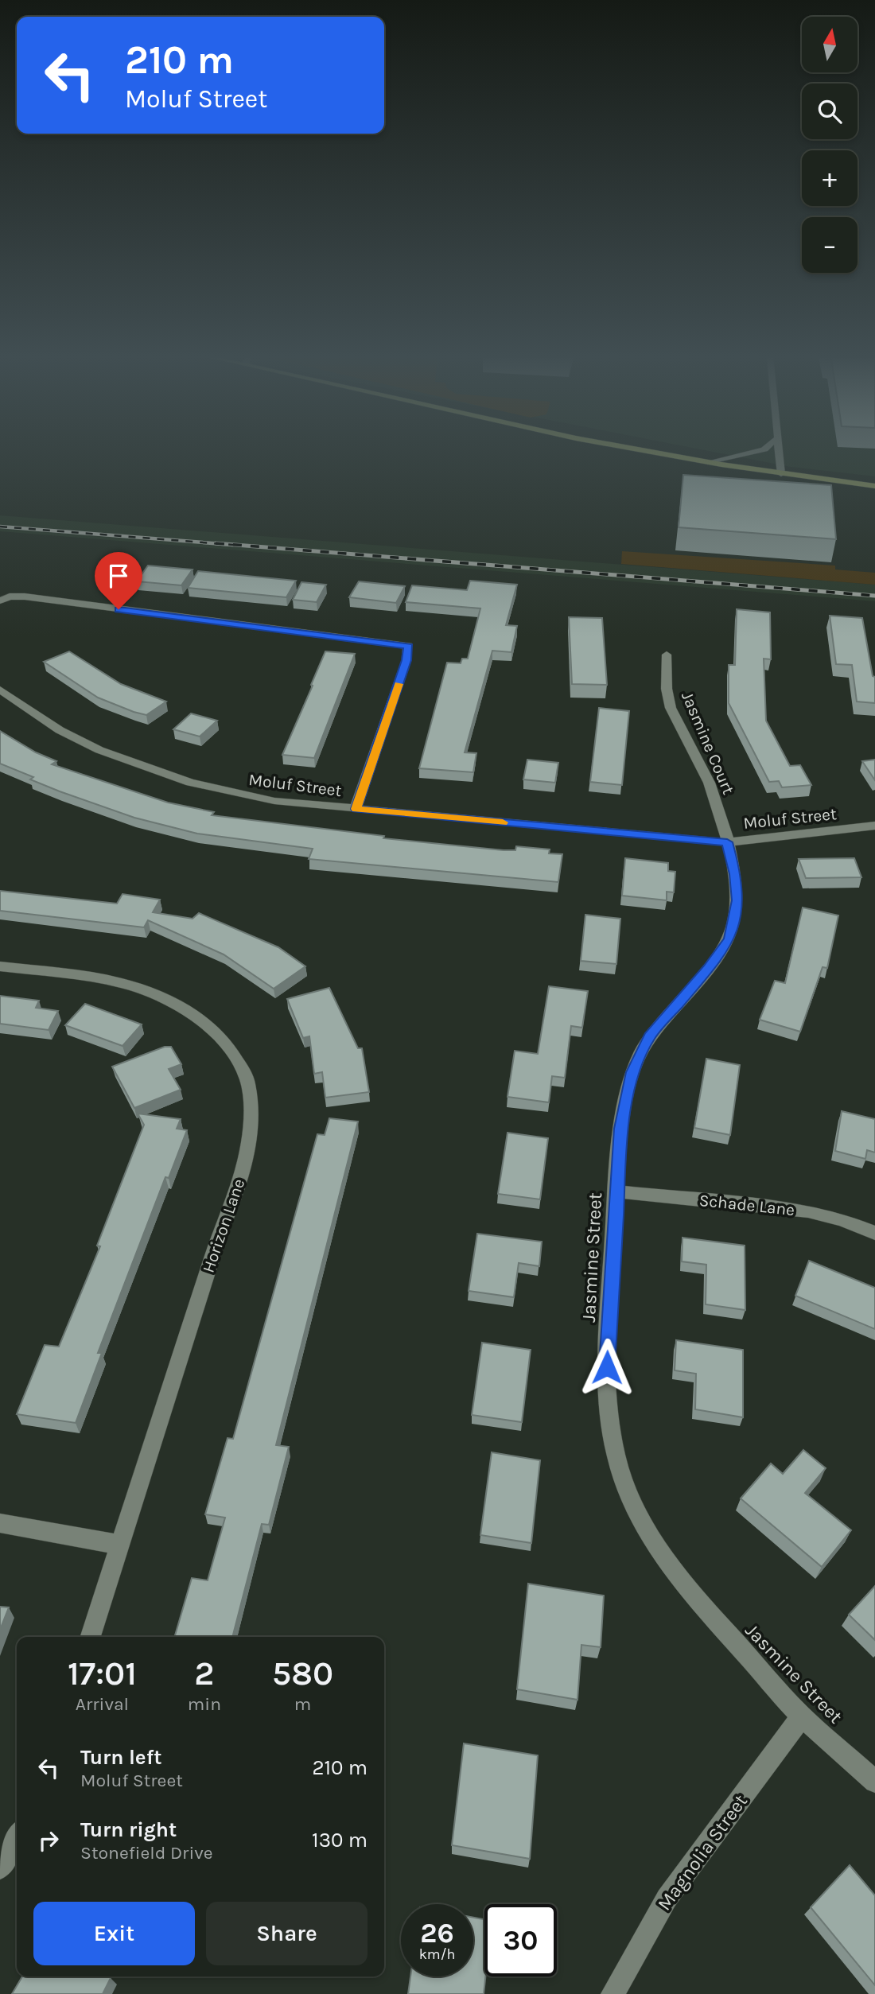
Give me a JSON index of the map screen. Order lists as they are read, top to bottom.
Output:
{
  "streets": {
    "street": [
      "Jasmine Court",
      "Moluf Street",
      "Schade Lane",
      "Horizon Lane",
      "Jasmine Street",
      "Magnolia Street"
    ]
  },
  "crossings": [
    ["Jasmine Court", "Moluf Street"],
    ["Jasmine Court", "Jasmine Street"],
    ["Moluf Street", "Jasmine Street"],
    ["Schade Lane", "Jasmine Street"],
    ["Jasmine Street", "Magnolia Street"]
  ],
  "north": "top",
  "page": {
    "map_buttons": ["+", "−"],
    "turn": ["210 m", "Moluf Street"],
    "eta": [
      "17:01",
      "Arrival",
      "2",
      "min",
      "580",
      "m"
    ],
    "list": [
      {
        "name": "Turn left",
        "note": "Moluf Street",
        "value": "210 m"
      },
      {
        "name": "Turn right",
        "note": "Stonefield Drive",
        "value": "130 m"
      }
    ],
    "buttons": ["Exit", "Share"],
    "speed": "26 km/h",
    "limit": "30"
  }
}
